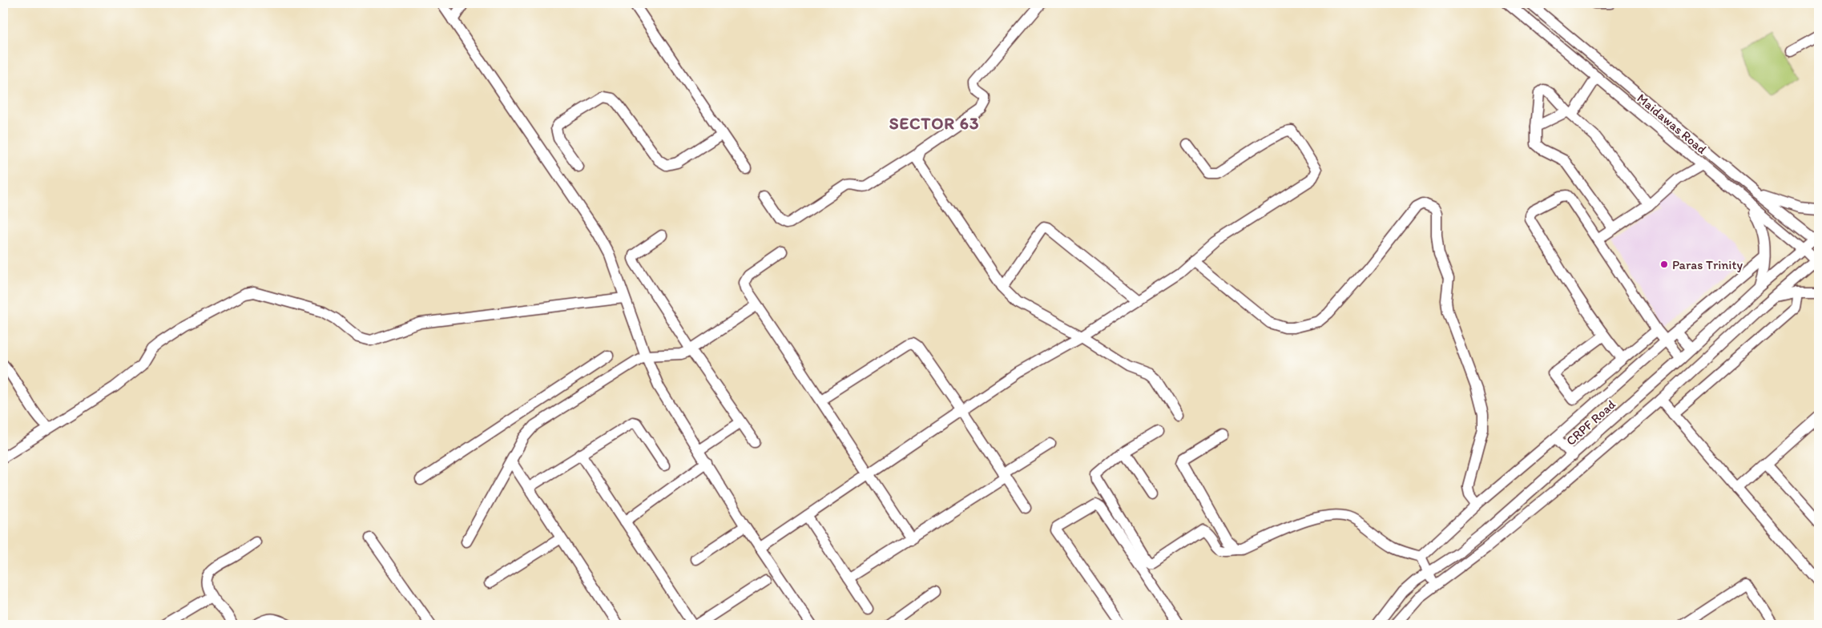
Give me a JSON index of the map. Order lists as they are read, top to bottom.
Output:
{
  "streets": {
    "street": ["Maidawas Road", "CRPF Road"]
  },
  "crossings": [
    ["Maidawas Road", "CRPF Road"]
  ],
  "districts": ["SECTOR 63"],
  "places": ["Paras Trinity"]
}
